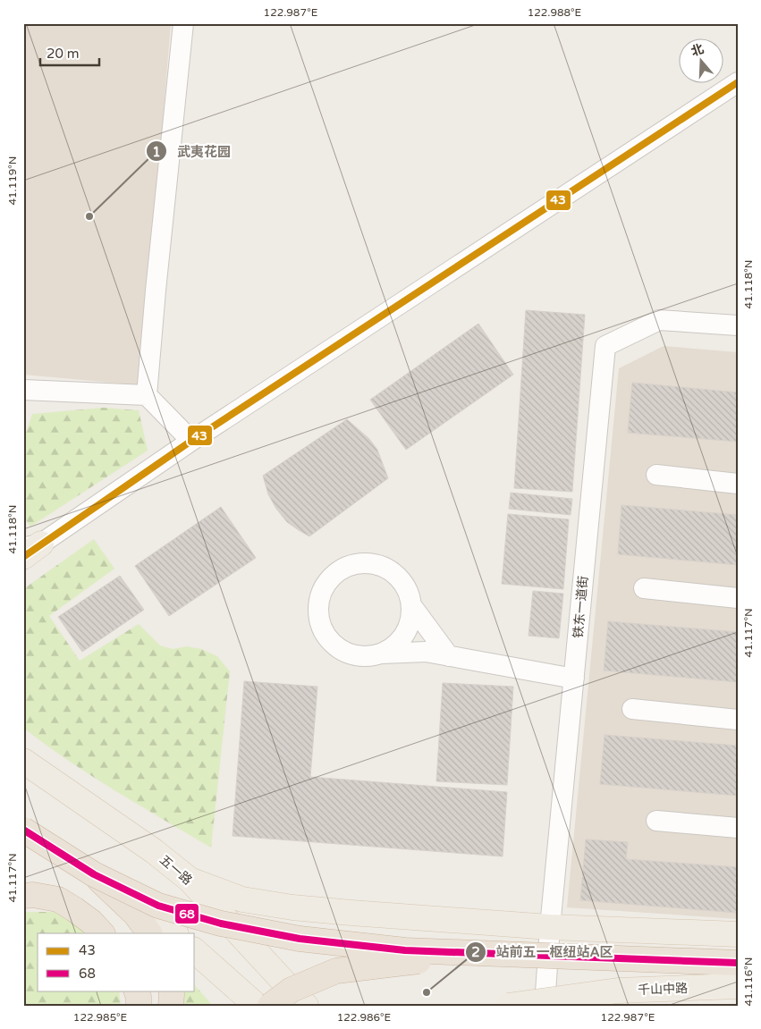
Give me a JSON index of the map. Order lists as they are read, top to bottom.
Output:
{
  "streets": {
    "main road": ["五一路", "千山中路"],
    "street": ["铁东一道街"]
  },
  "places": ["武夷花园", "站前五一枢纽站A区"],
  "lines": ["transit line 43", "transit line 68"],
  "legend": ["43", "68"],
  "scale_bar": "20 m",
  "north": "top",
  "coordinates": [
    "122.987°E",
    "122.988°E",
    "41.119°N",
    "41.118°N",
    "41.117°N",
    "41.116°N",
    "122.985°E",
    "122.986°E"
  ]
}
